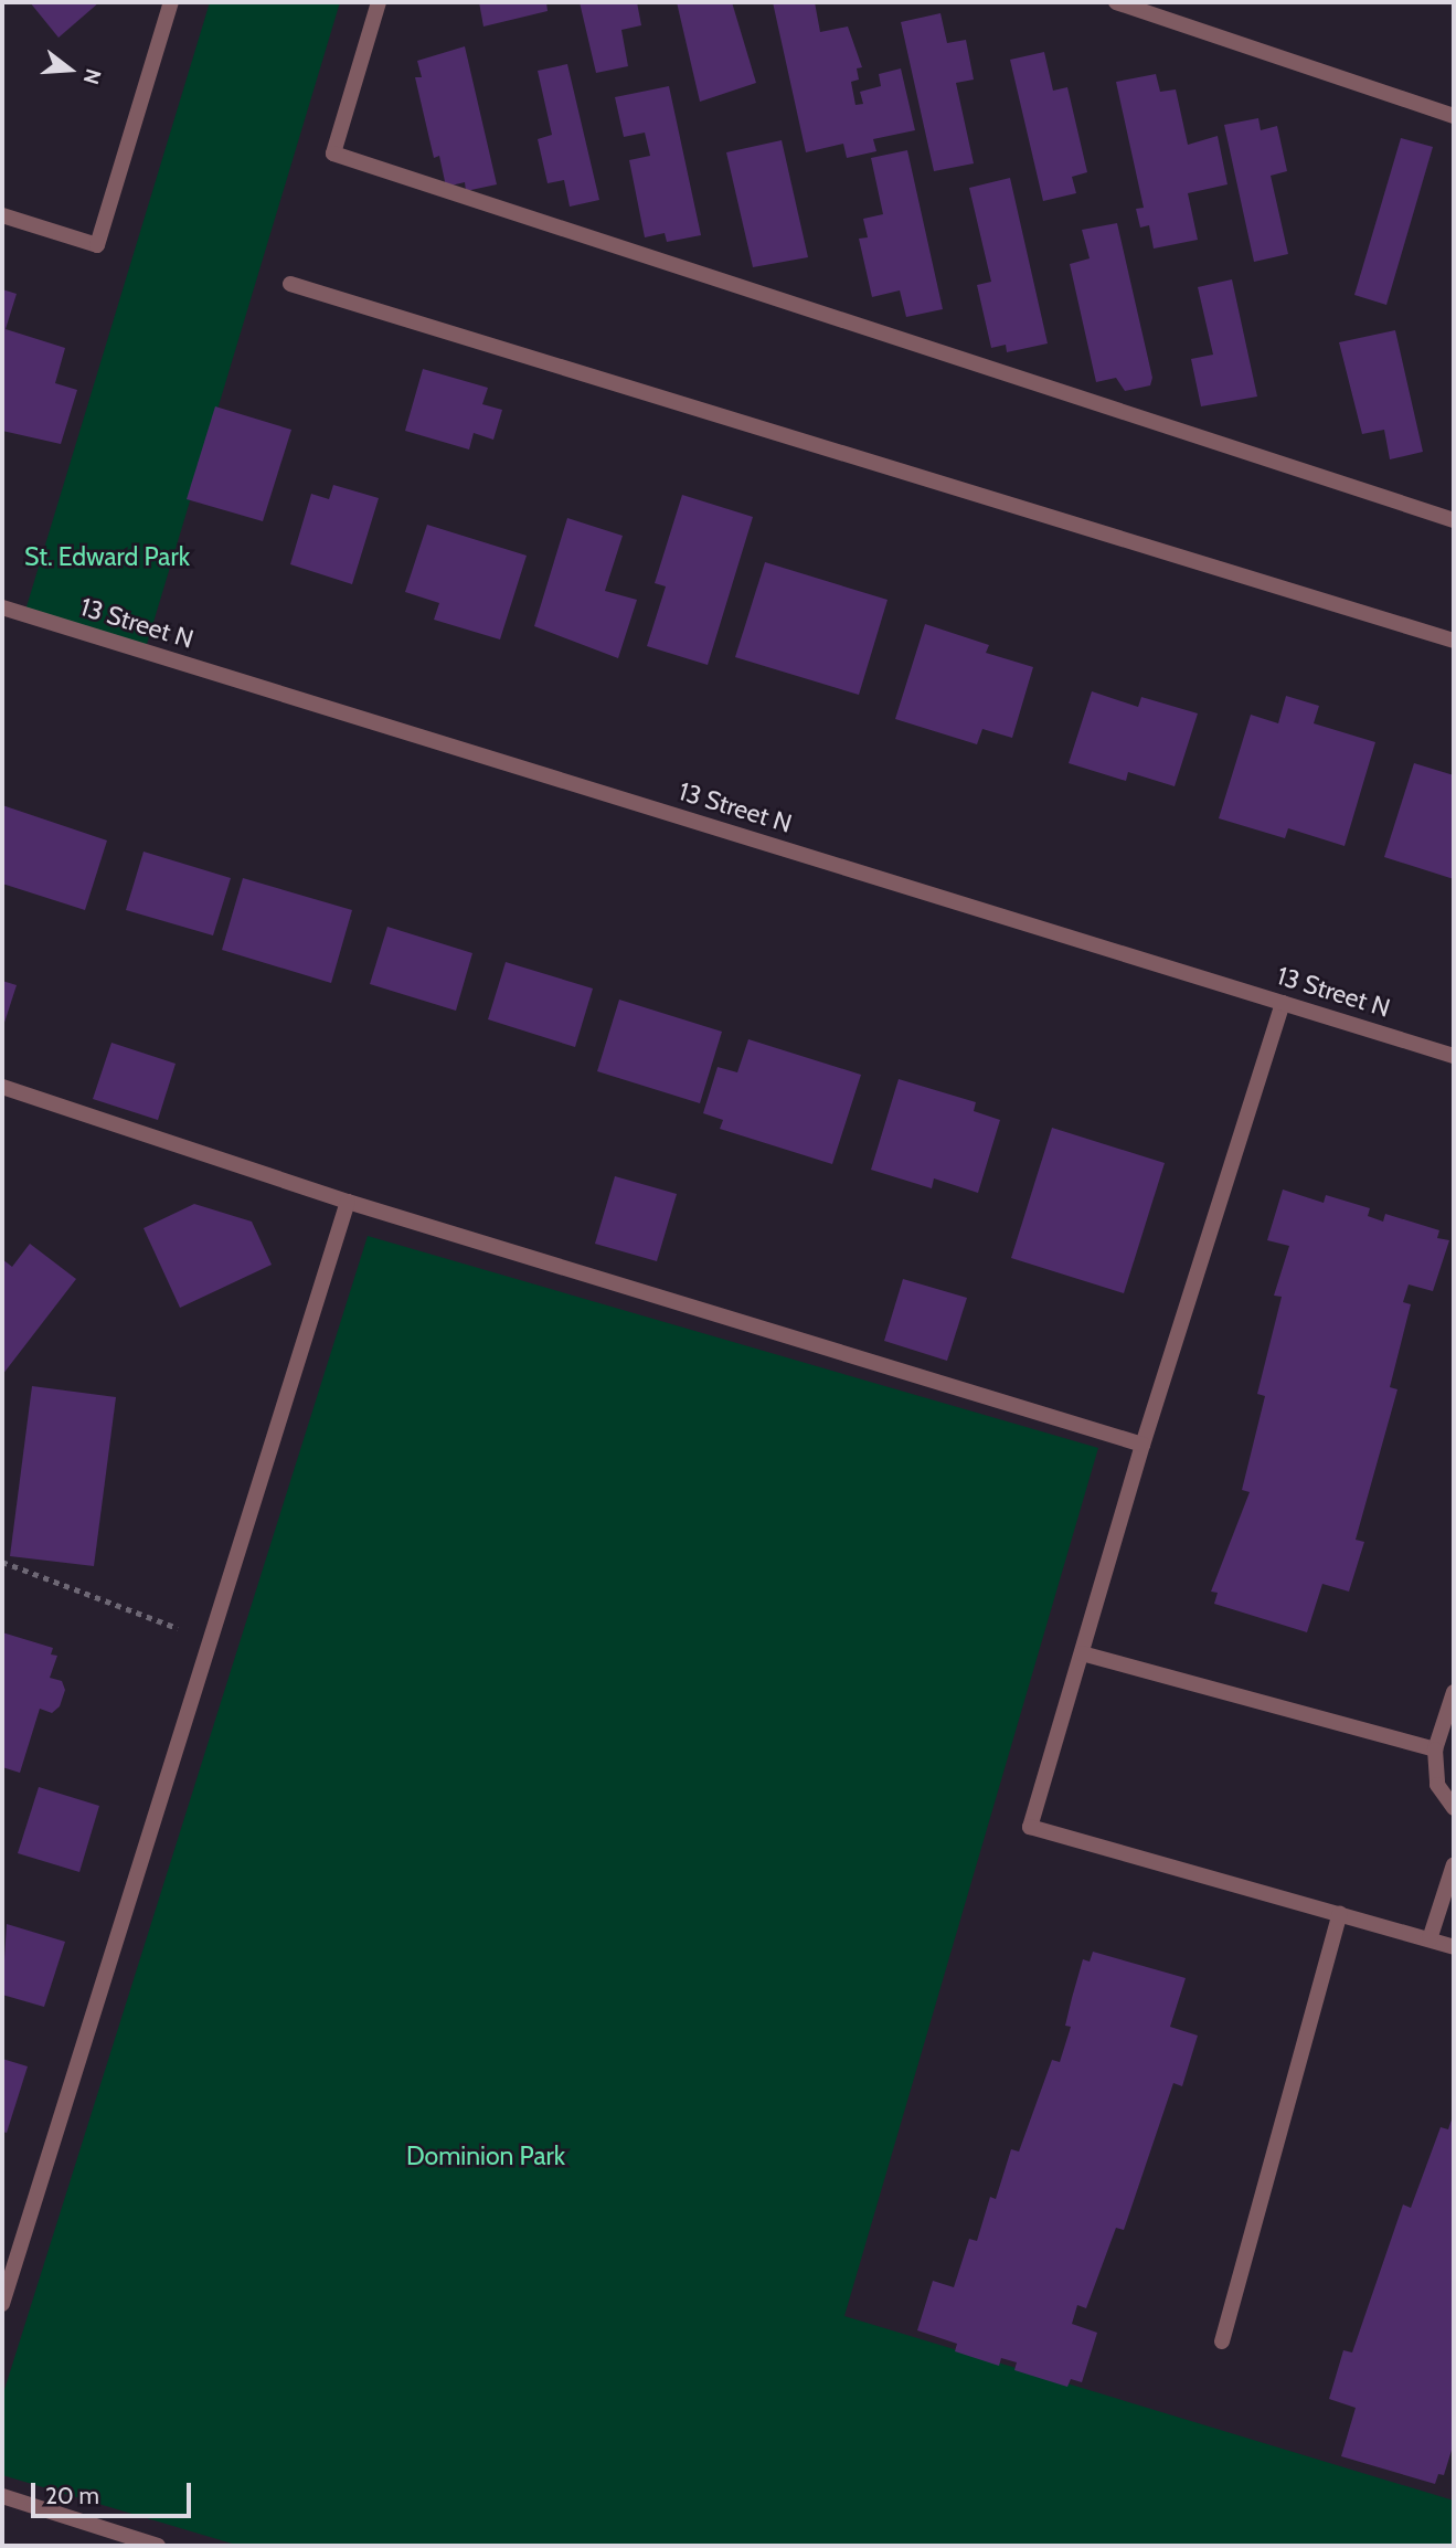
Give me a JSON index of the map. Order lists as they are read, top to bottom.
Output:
{
  "streets": {
    "street": ["13 Street N"]
  },
  "parks": ["St. Edward Park", "Dominion Park"],
  "scale_bar": "20 m",
  "north": "right"
}
